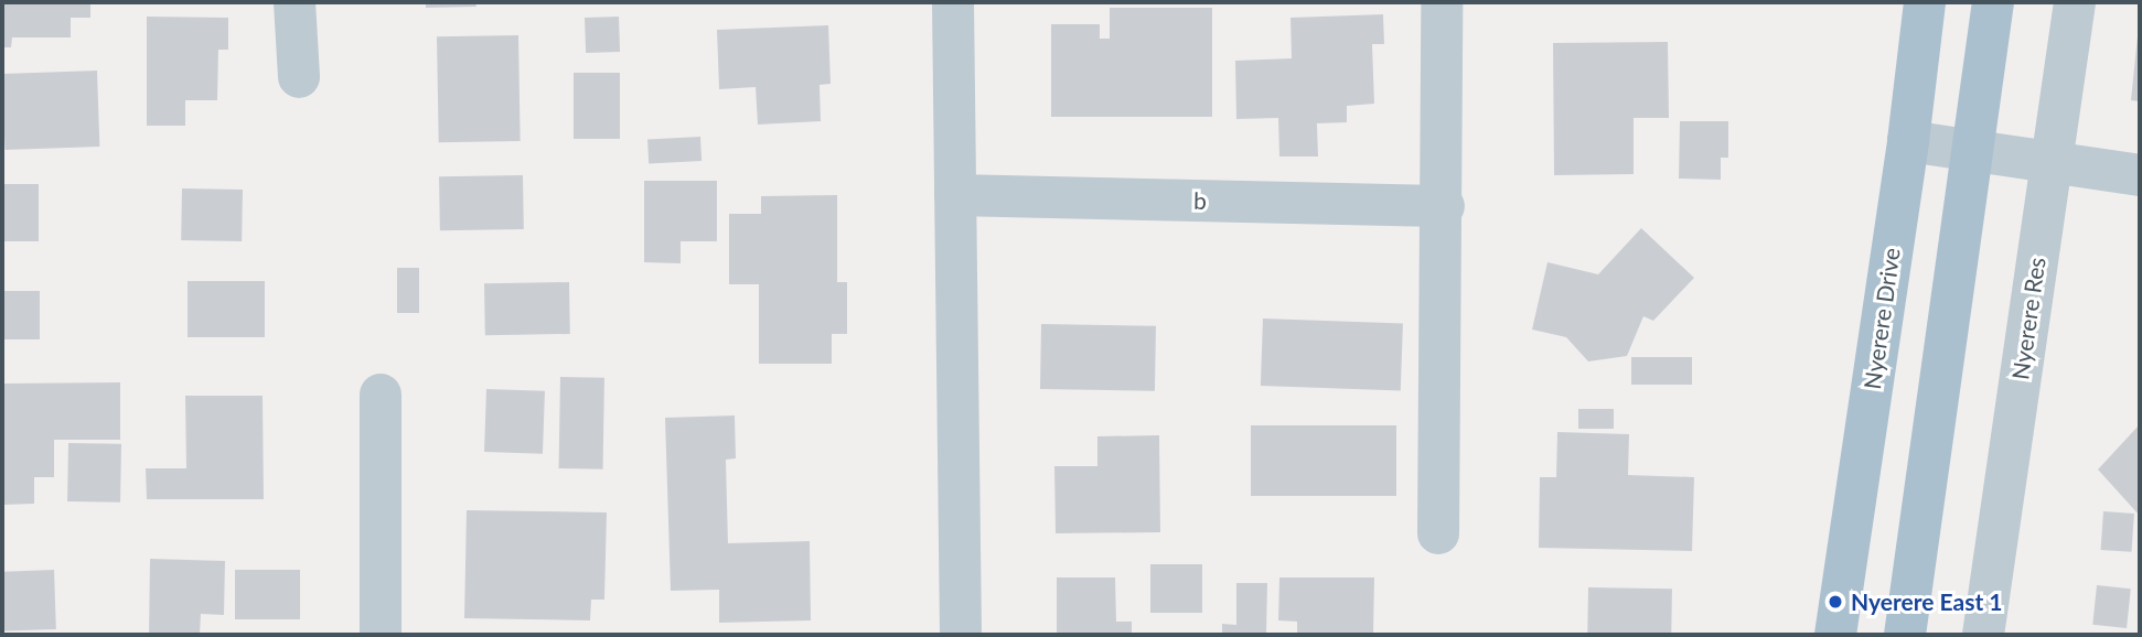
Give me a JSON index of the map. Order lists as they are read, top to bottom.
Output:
{
  "streets": {
    "main road": ["Nyerere Drive"],
    "street": ["b", "Nyerere Res"]
  },
  "places": ["Nyerere East 1"]
}
